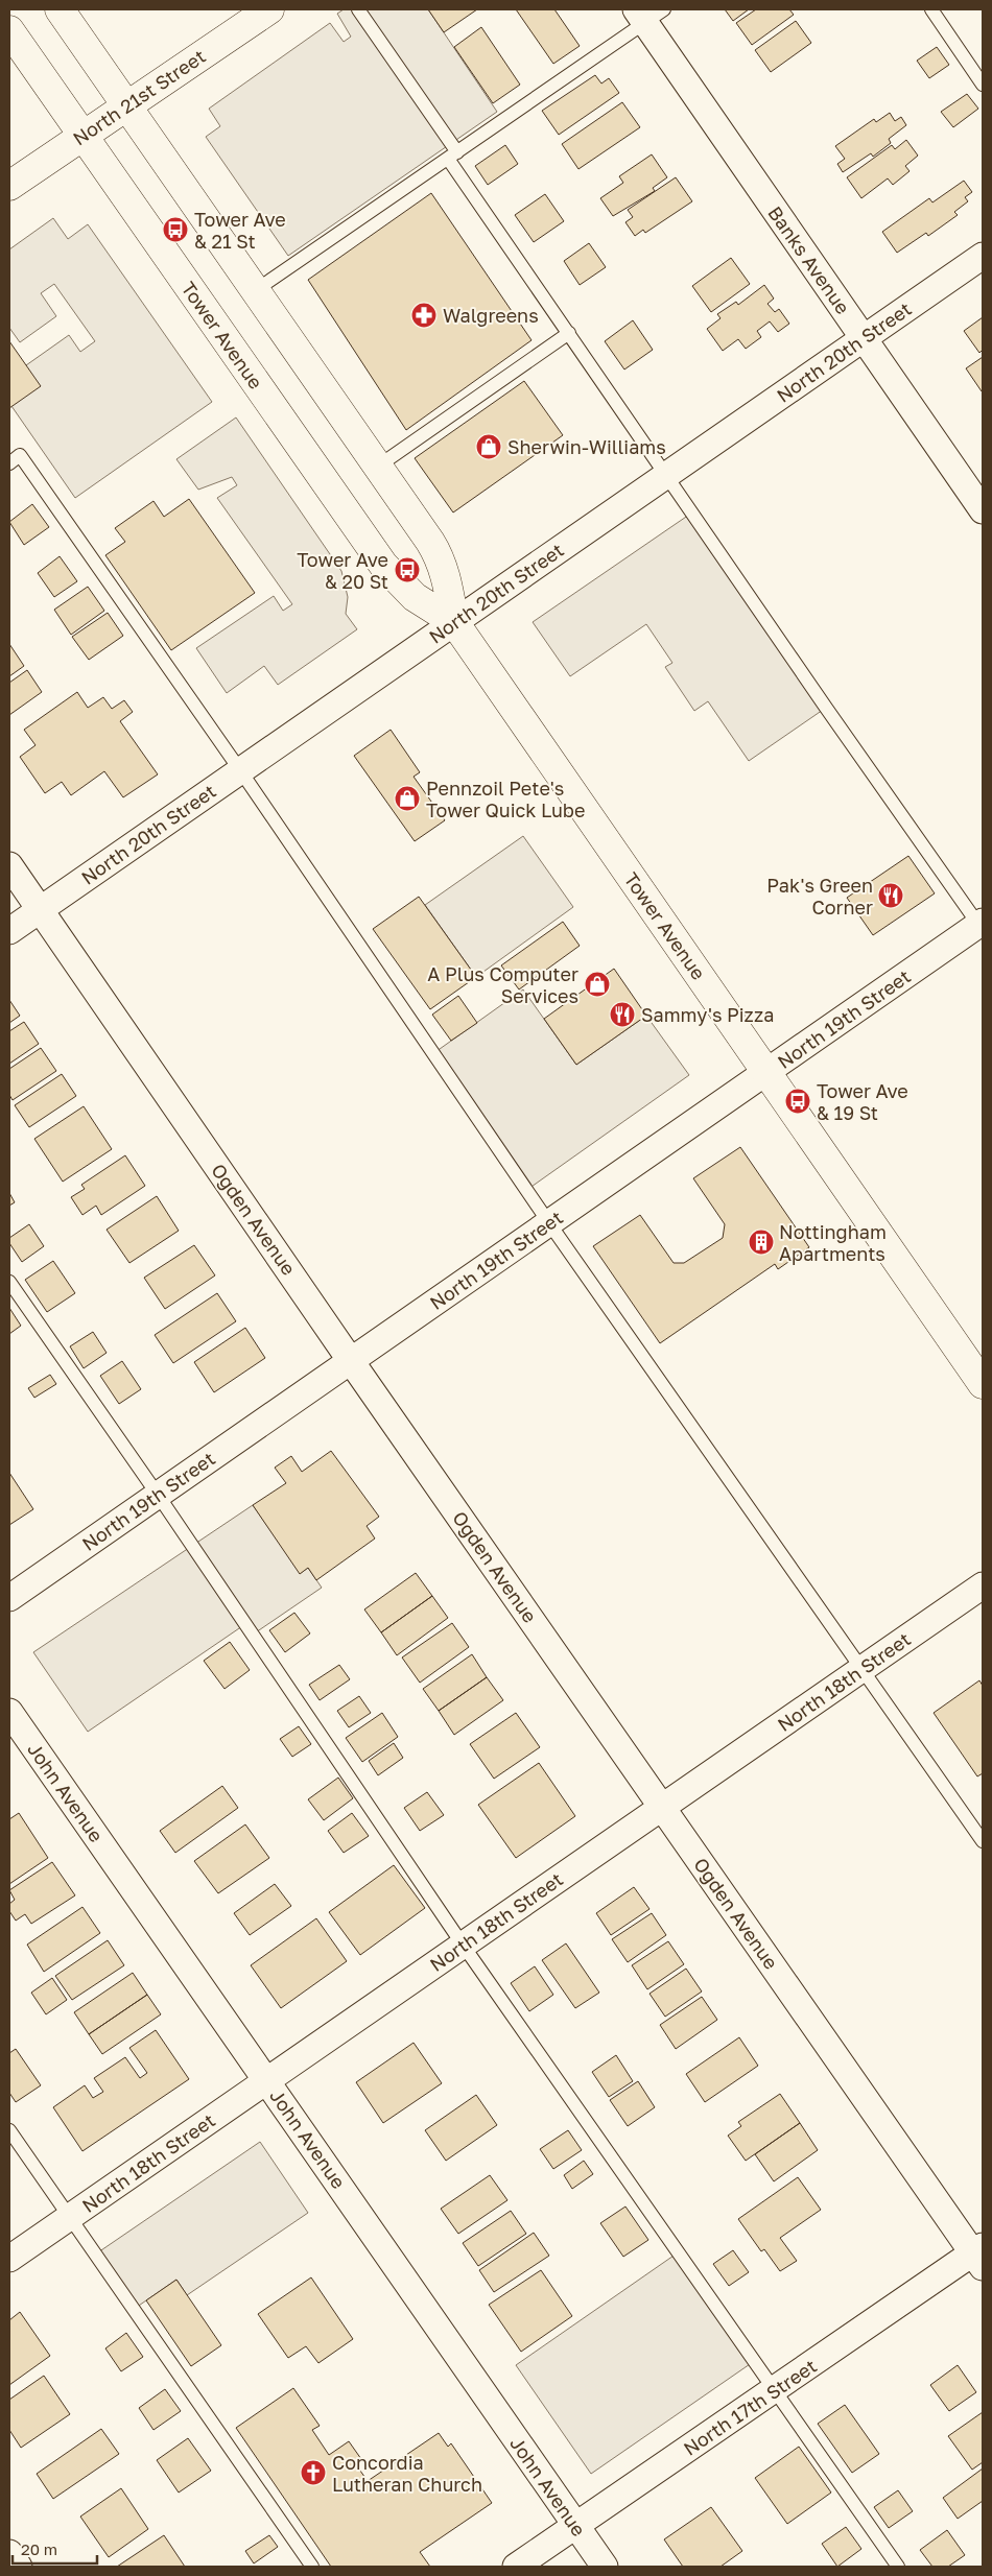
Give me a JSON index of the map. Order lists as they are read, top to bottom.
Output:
{
  "streets": {
    "main road": ["North 21st Street", "Tower Avenue"],
    "street": [
      "Banks Avenue",
      "North 20th Street",
      "North 19th Street",
      "Ogden Avenue",
      "North 18th Street",
      "John Avenue",
      "North 17th Street"
    ]
  },
  "crossings": [
    ["North 21st Street", "Tower Avenue"],
    ["Banks Avenue", "North 20th Street"],
    ["Tower Avenue", "North 20th Street"],
    ["Tower Avenue", "North 19th Street"],
    ["North 20th Street", "Ogden Avenue"],
    ["North 19th Street", "Ogden Avenue"],
    ["Ogden Avenue", "North 18th Street"],
    ["Ogden Avenue", "North 17th Street"],
    ["North 18th Street", "John Avenue"],
    ["John Avenue", "North 17th Street"]
  ],
  "places": {
    "bus stop": ["Tower Ave & 21 St", "Tower Ave & 20 St", "Tower Ave & 19 St"],
    "pharmacy": ["Walgreens"],
    "shop": ["Sherwin-Williams", "Pennzoil Pete's Tower Quick Lube", "A Plus Computer Services"],
    "restaurant": ["Pak's Green Corner", "Sammy's Pizza"],
    "building": ["Nottingham Apartments"],
    "church": ["Concordia Lutheran Church"]
  },
  "scale_bar": "20 m"
}
